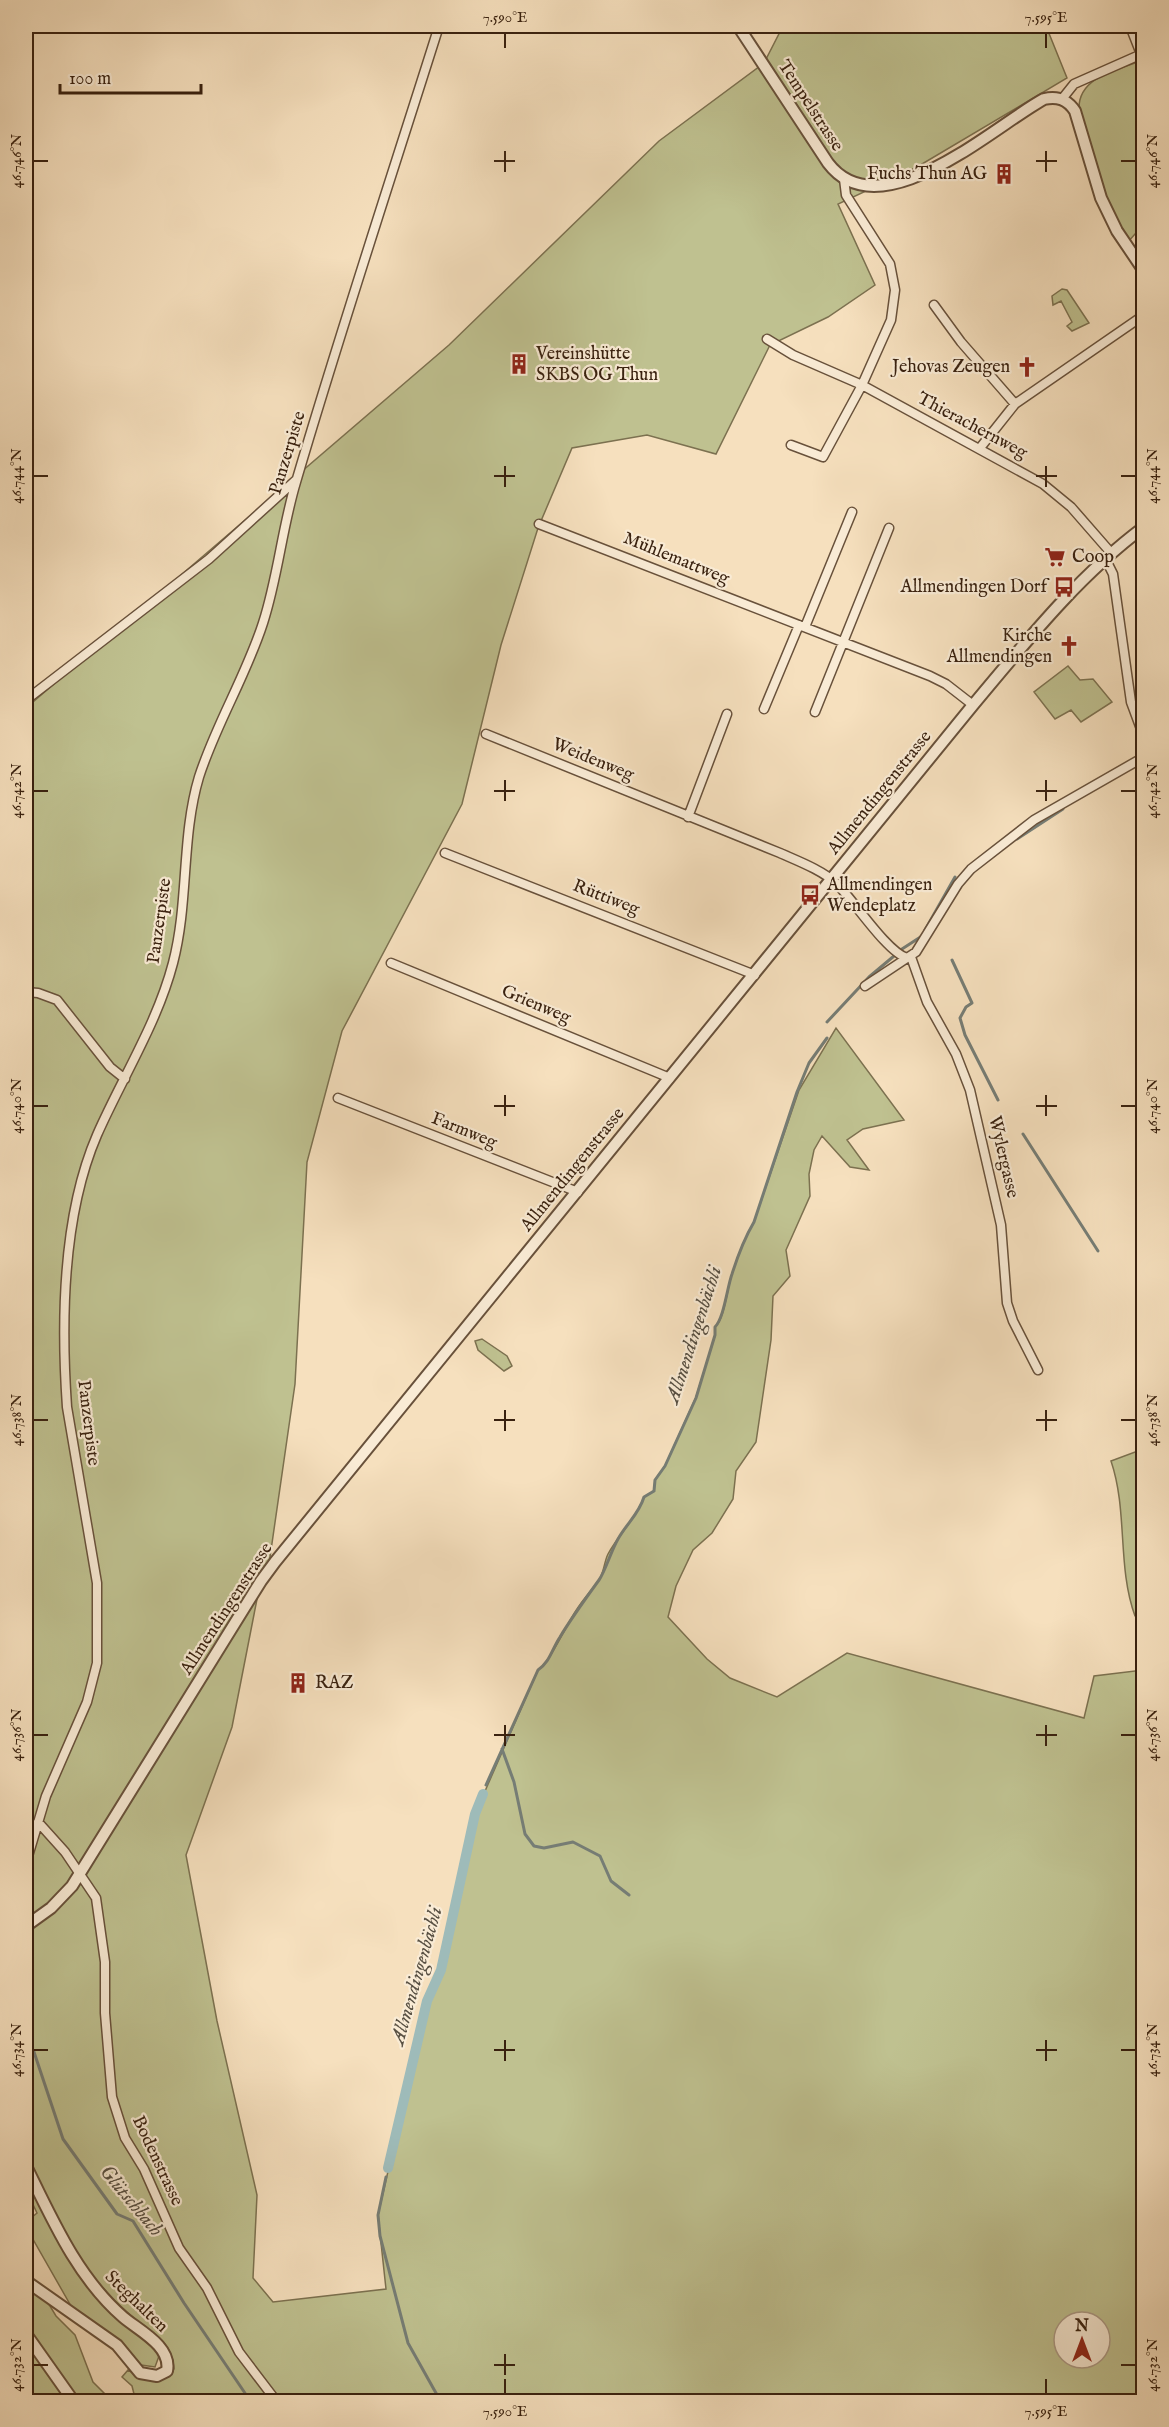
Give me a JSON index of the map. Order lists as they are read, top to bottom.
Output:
{
  "streets": {
    "street": [
      "Tempelstrasse",
      "Thierachernweg",
      "Panzerpiste",
      "Mühlemattweg",
      "Weidenweg",
      "Allmendingenstrasse",
      "Rüttiweg",
      "Grienweg",
      "Farmweg",
      "Wylergasse",
      "Bodenstrasse",
      "Steghalten"
    ]
  },
  "crossings": [
    ["Thierachernweg", "Allmendingenstrasse"],
    ["Panzerpiste", "Bodenstrasse"],
    ["Mühlemattweg", "Allmendingenstrasse"],
    ["Weidenweg", "Allmendingenstrasse"],
    ["Allmendingenstrasse", "Rüttiweg"],
    ["Allmendingenstrasse", "Grienweg"],
    ["Allmendingenstrasse", "Farmweg"],
    ["Allmendingenstrasse", "Bodenstrasse"]
  ],
  "water": ["Allmendingenbächli", "Glütschbach"],
  "places": {
    "building": ["Fuchs Thun AG", "Vereinshütte SKBS OG Thun", "RAZ"],
    "church": ["Jehovas Zeugen", "Kirche Allmendingen"],
    "supermarket": ["Coop"],
    "bus stop": ["Allmendingen Dorf", "Allmendingen Wendeplatz"]
  },
  "scale_bar": "100 m",
  "north": "top",
  "coordinates": [
    "7.590°E",
    "7.595°E",
    "46.746°N",
    "46.744°N",
    "46.742°N",
    "46.740°N",
    "46.738°N",
    "46.736°N",
    "46.734°N",
    "46.732°N"
  ]
}
